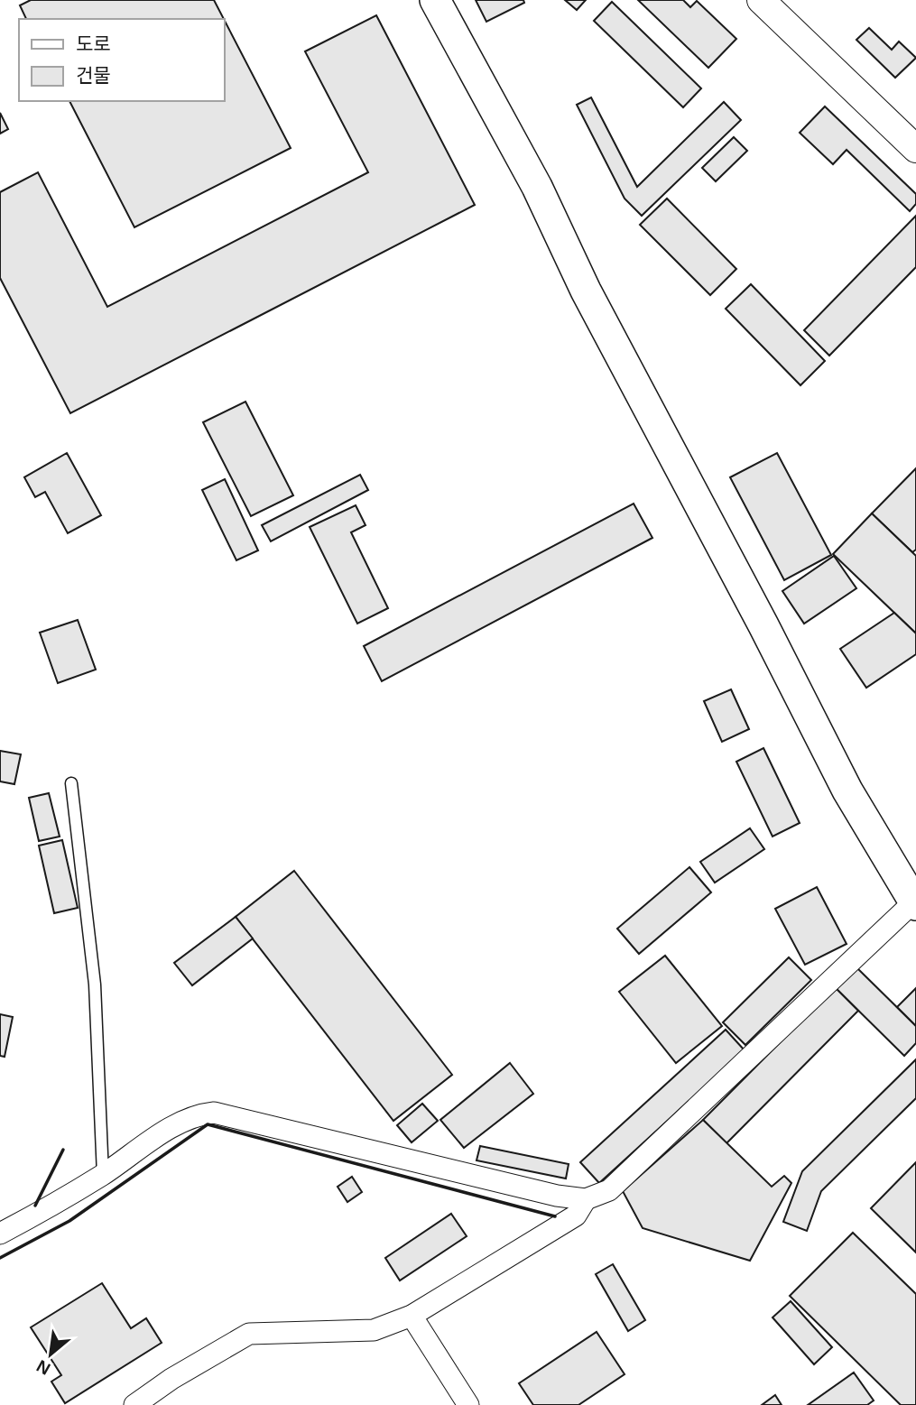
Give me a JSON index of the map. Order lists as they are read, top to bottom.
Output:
{
  "legend": ["도로", "건물"],
  "north": "bottom left"
}
